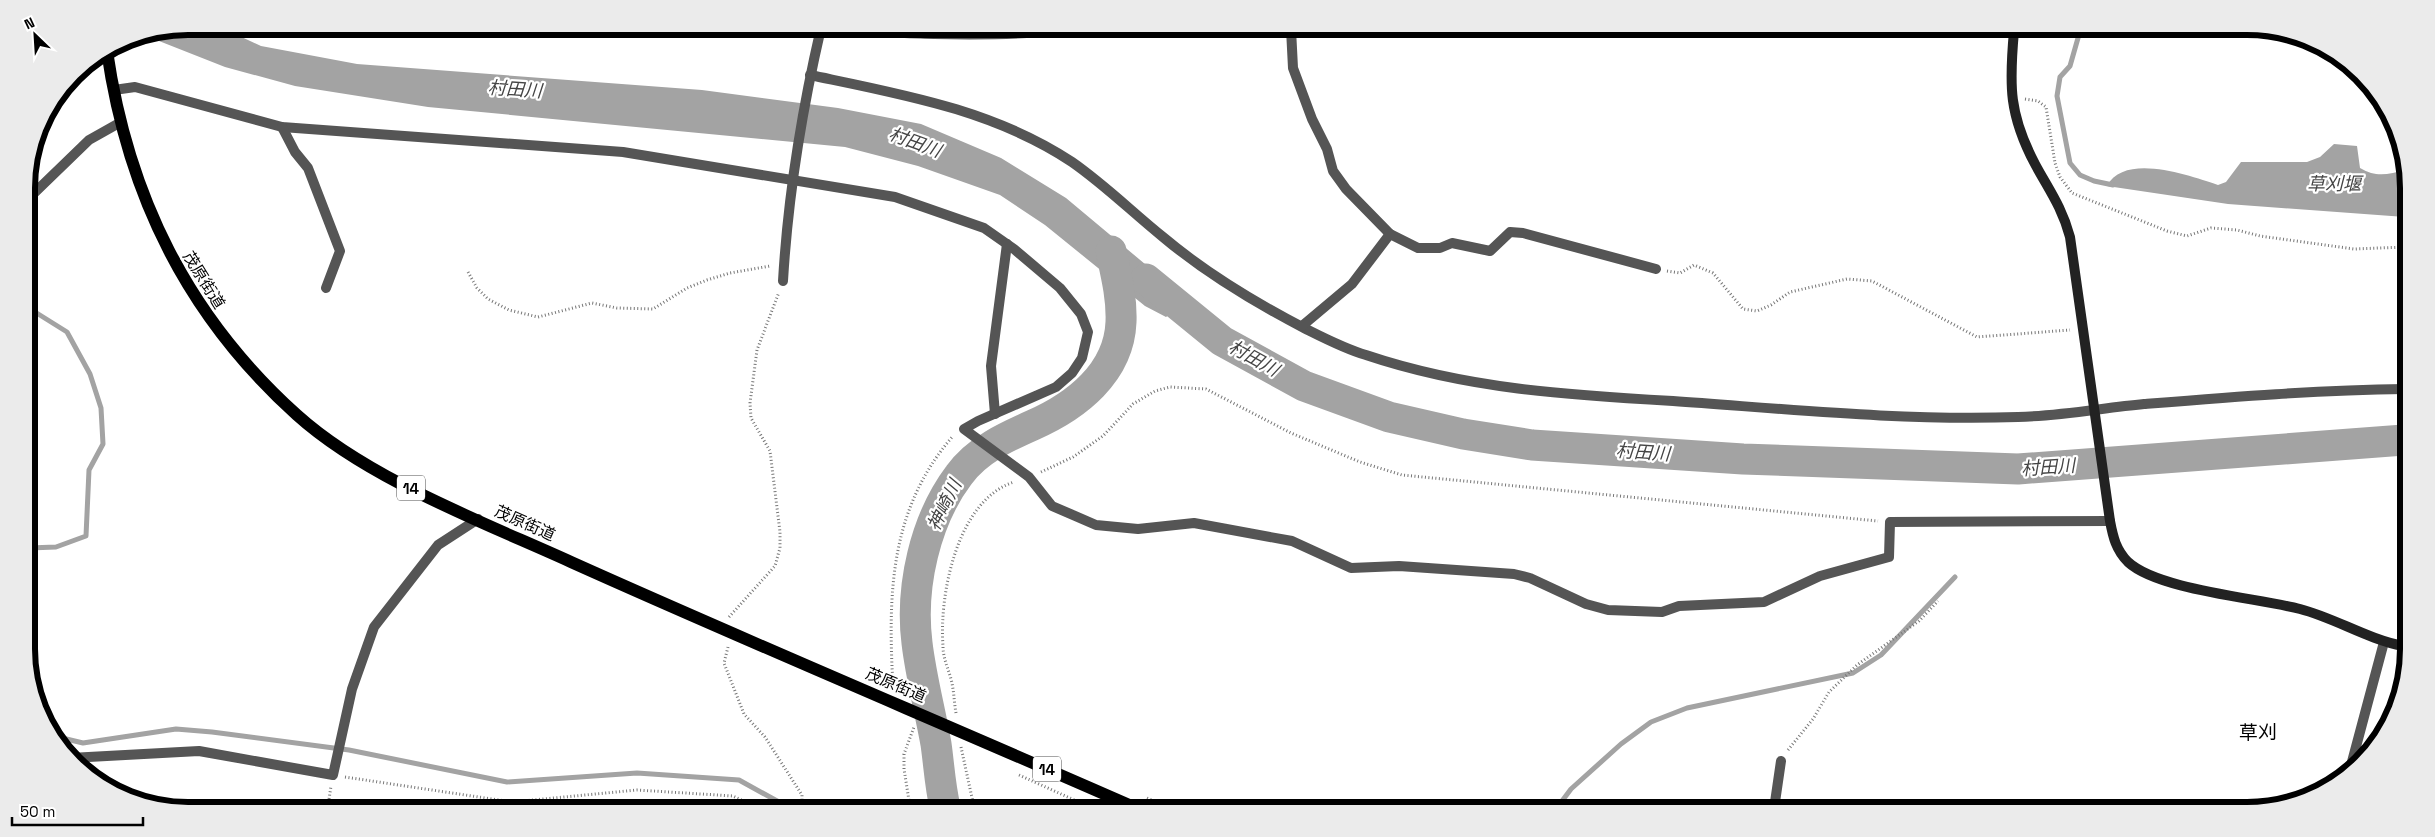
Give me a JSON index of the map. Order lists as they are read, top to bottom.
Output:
{
  "streets": {
    "main road": ["茂原街道", "14"]
  },
  "districts": ["草刈"],
  "water": ["村田川", "草刈堰", "神崎川"],
  "scale_bar": "50 m",
  "north": "top left"
}
